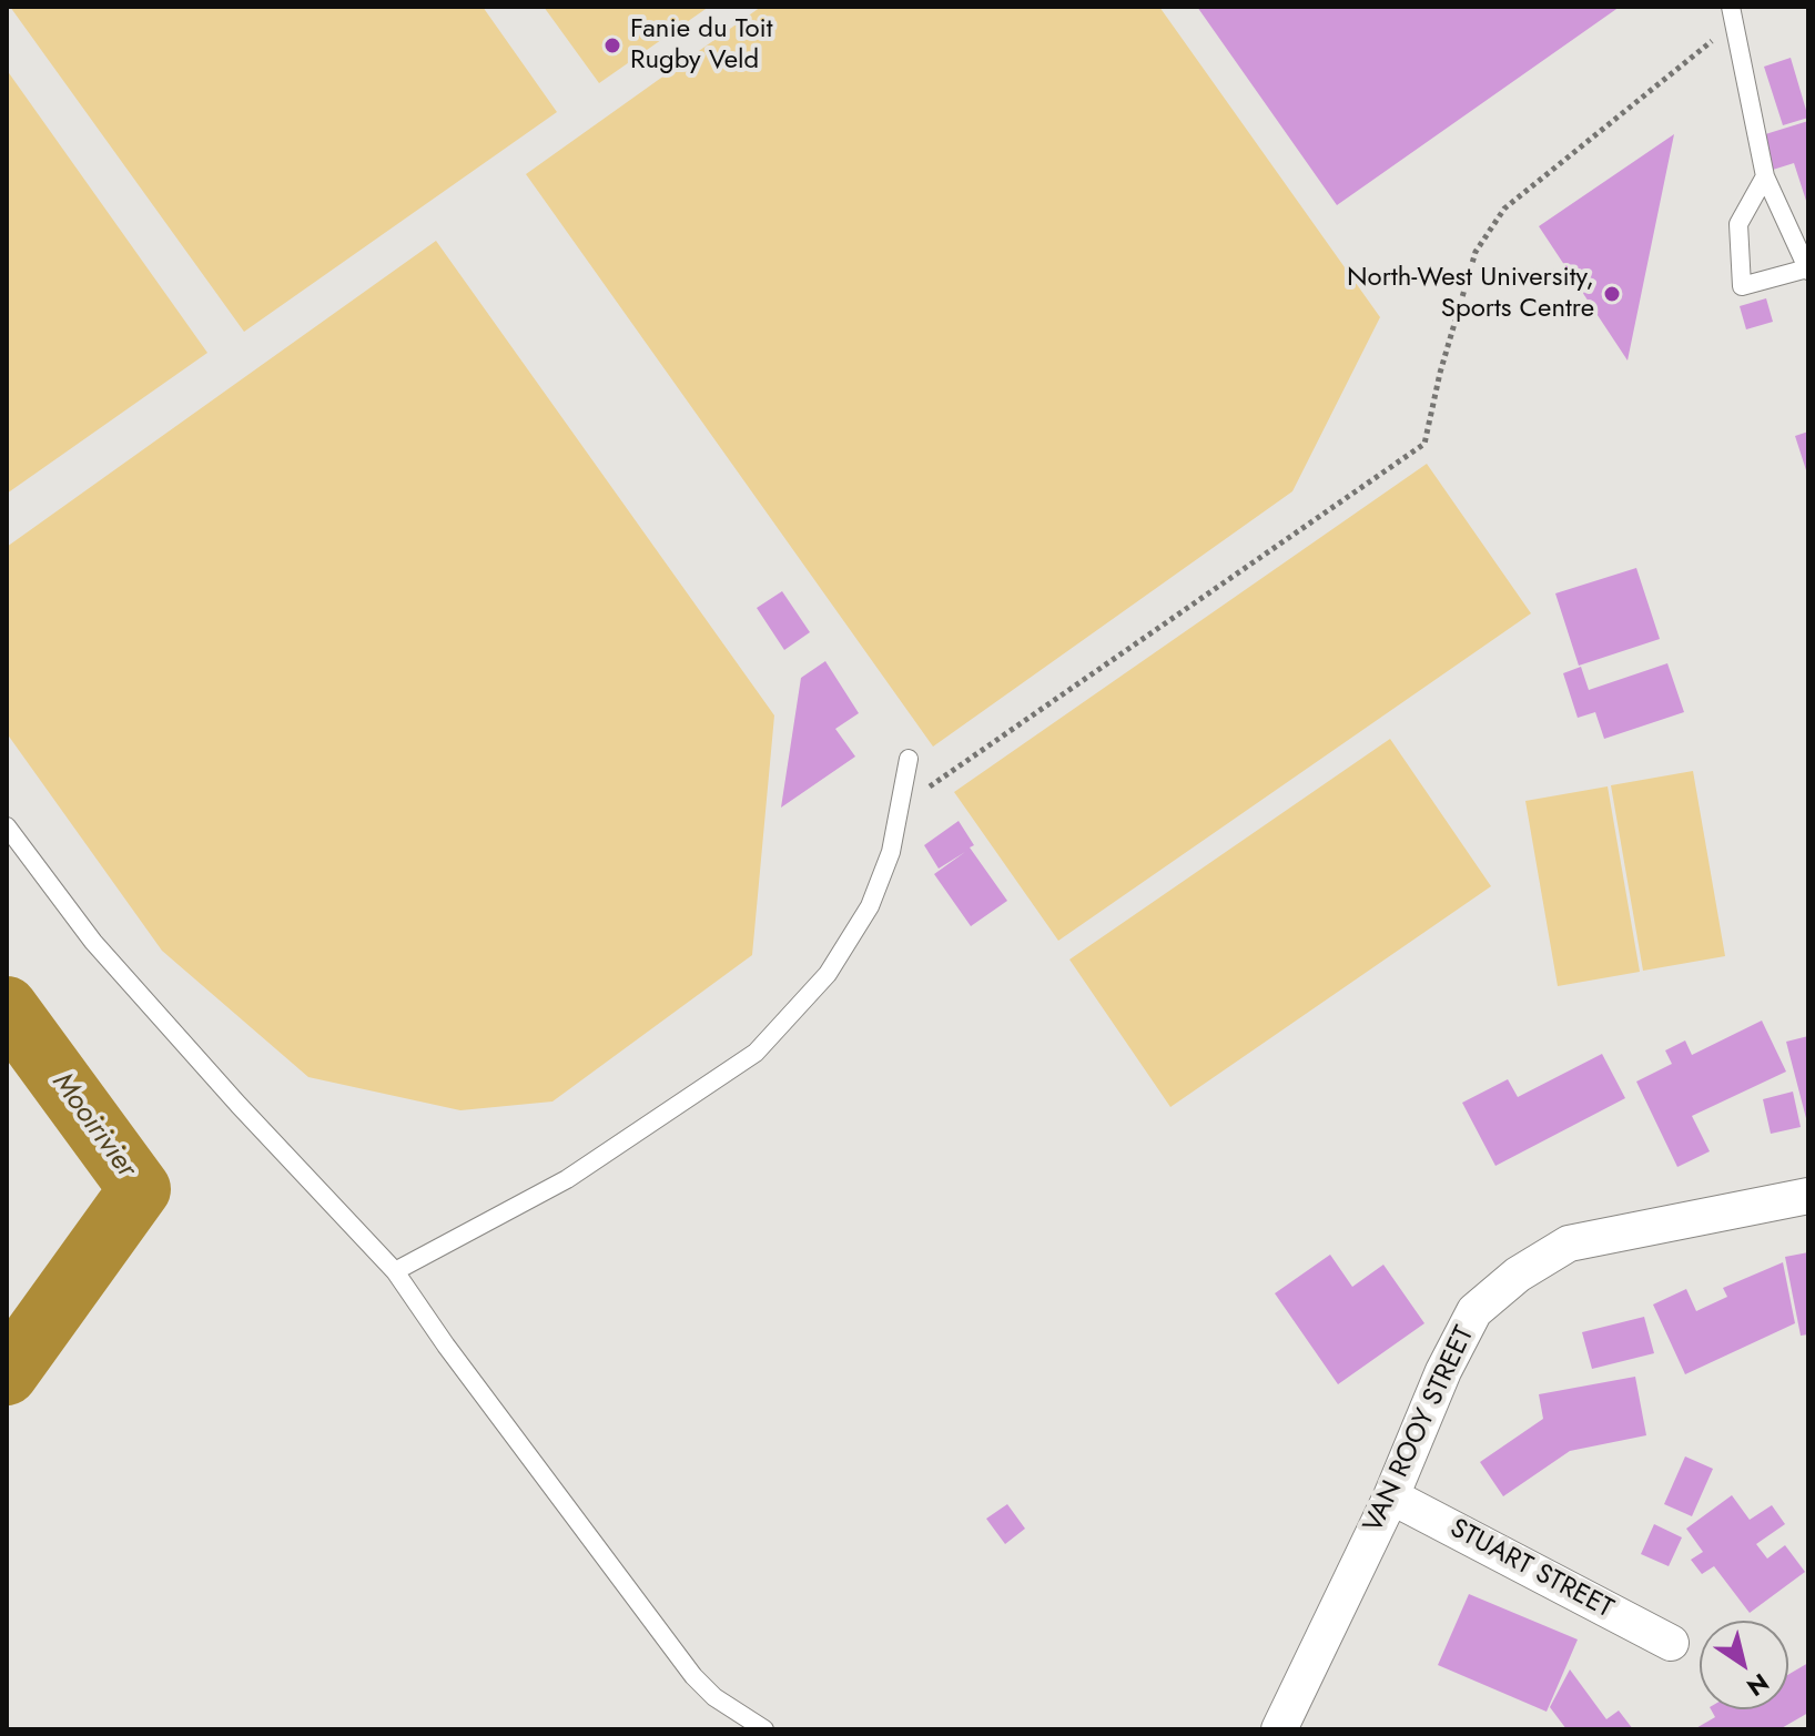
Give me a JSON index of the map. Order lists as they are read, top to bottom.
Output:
{
  "streets": {
    "street": ["VAN ROOY STREET", "STUART STREET"]
  },
  "crossings": [
    ["VAN ROOY STREET", "STUART STREET"]
  ],
  "water": ["Mooirivier"],
  "places": ["Fanie du Toit Rugby Veld", "North-West University, Sports Centre"],
  "north": "bottom right"
}
